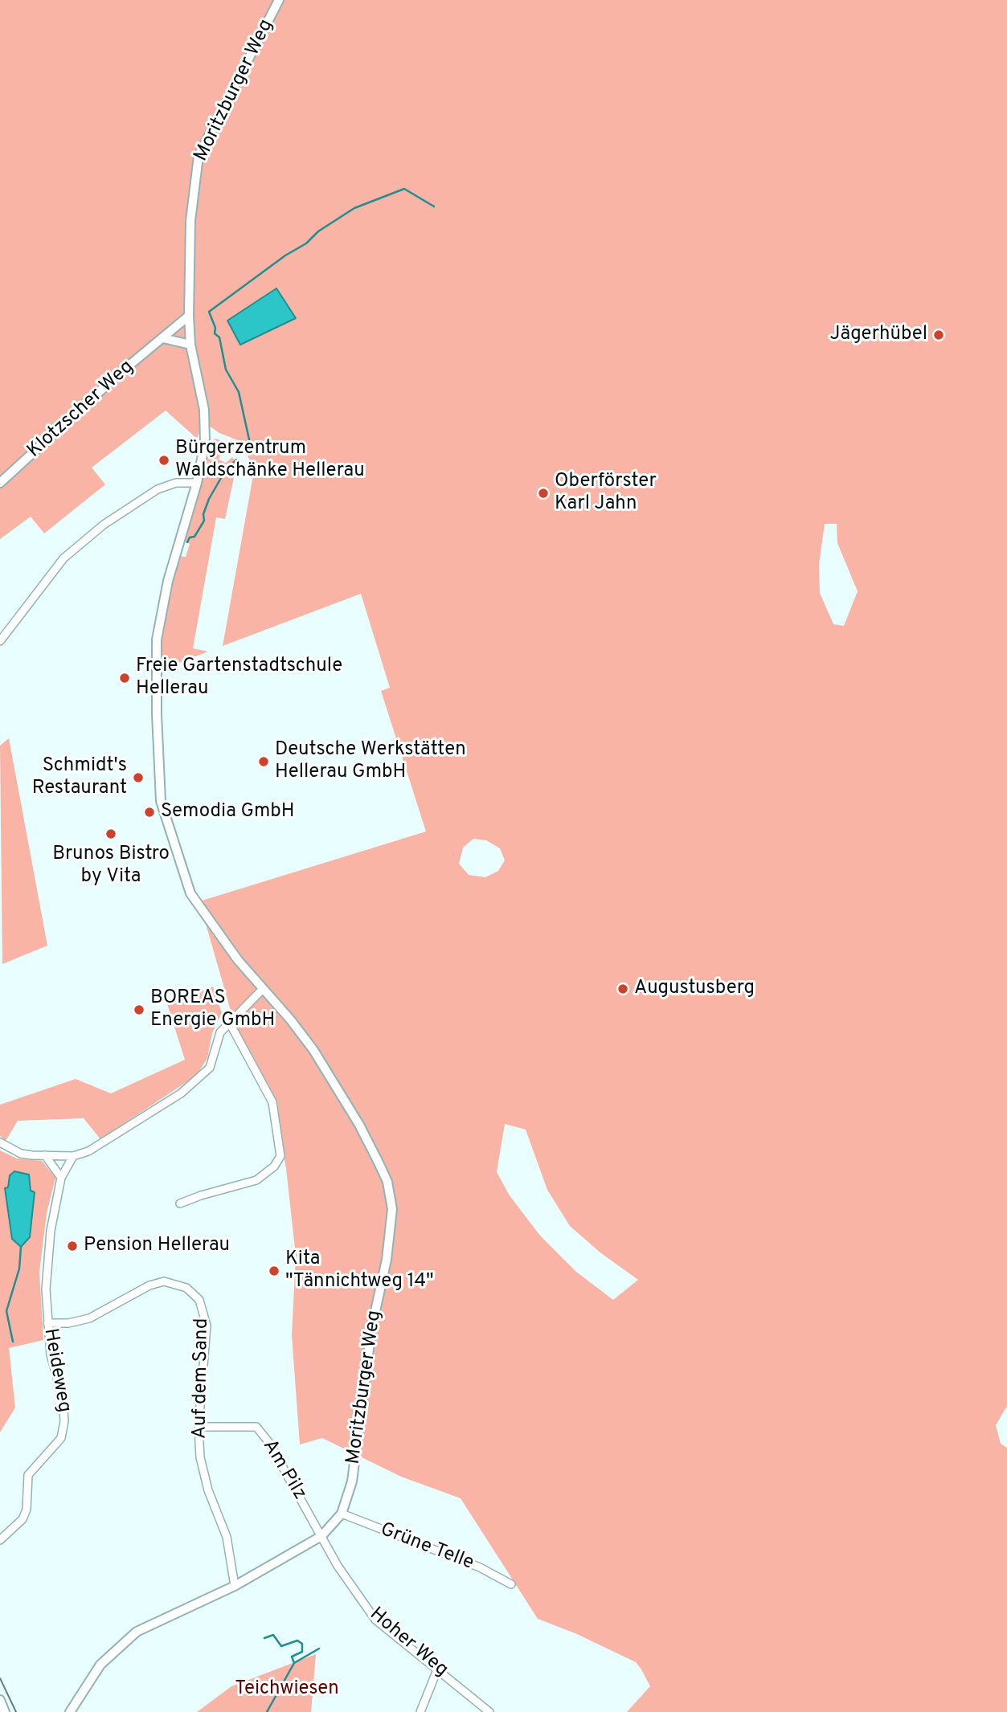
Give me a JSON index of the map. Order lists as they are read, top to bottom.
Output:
{
  "streets": {
    "street": [
      "Moritzburger Weg",
      "Klotzscher Weg",
      "Heideweg",
      "Auf dem Sand",
      "Am Pilz",
      "Grüne Telle",
      "Hoher Weg"
    ]
  },
  "crossings": [
    ["Moritzburger Weg", "Klotzscher Weg"],
    ["Moritzburger Weg", "Auf dem Sand"],
    ["Moritzburger Weg", "Am Pilz"],
    ["Moritzburger Weg", "Grüne Telle"],
    ["Moritzburger Weg", "Hoher Weg"],
    ["Heideweg", "Auf dem Sand"],
    ["Auf dem Sand", "Am Pilz"],
    ["Am Pilz", "Hoher Weg"]
  ],
  "parks": ["Teichwiesen"],
  "places": [
    "Jägerhübel",
    "Bürgerzentrum Waldschänke Hellerau",
    "Oberförster Karl Jahn",
    "Freie Gartenstadtschule Hellerau",
    "Deutsche Werkstätten Hellerau GmbH",
    "Schmidt's Restaurant",
    "Semodia GmbH",
    "Brunos Bistro by Vita",
    "Augustusberg",
    "BOREAS Energie GmbH",
    "Pension Hellerau",
    "Kita \"Tännichtweg 14\""
  ]
}
